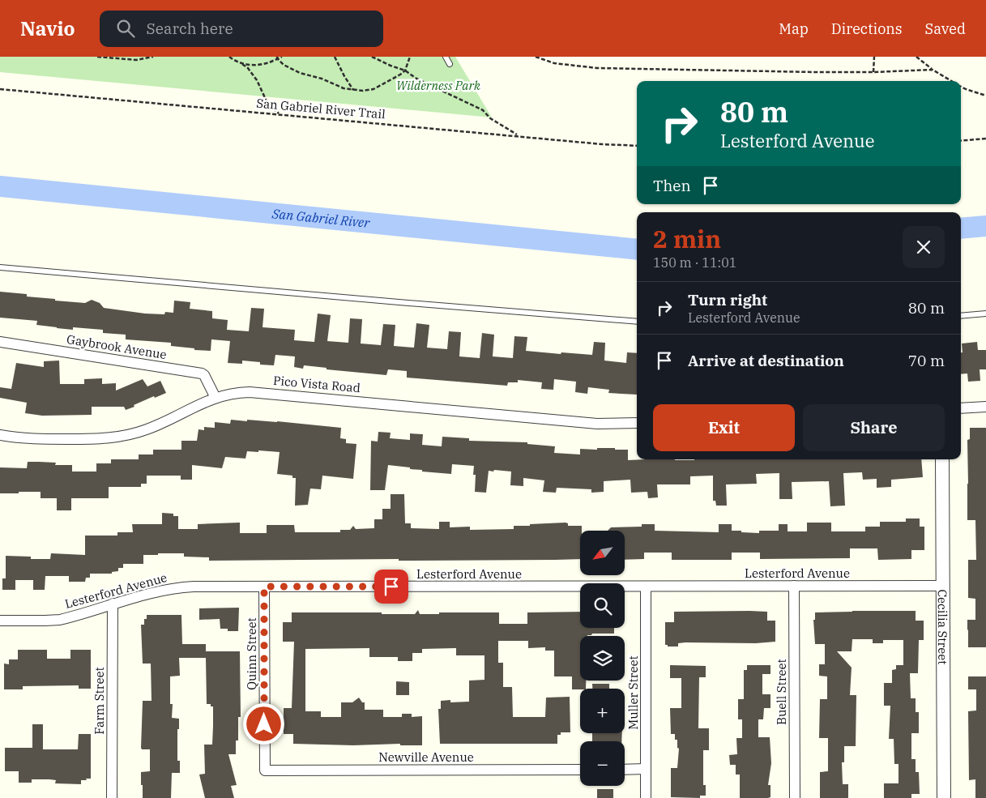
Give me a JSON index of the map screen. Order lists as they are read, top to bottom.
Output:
{
  "streets": {
    "street": [
      "Gaybrook Avenue",
      "Pico Vista Road",
      "Lesterford Avenue",
      "Cecilia Street",
      "Quinn Street",
      "Buell Street",
      "Muller Street",
      "Farm Street",
      "Newville Avenue"
    ],
    "path": ["San Gabriel River Trail"]
  },
  "crossings": [
    ["Gaybrook Avenue", "Pico Vista Road"],
    ["Lesterford Avenue", "Cecilia Street"],
    ["Lesterford Avenue", "Quinn Street"],
    ["Lesterford Avenue", "Buell Street"],
    ["Lesterford Avenue", "Muller Street"],
    ["Lesterford Avenue", "Farm Street"],
    ["Quinn Street", "Newville Avenue"]
  ],
  "water": ["San Gabriel River"],
  "parks": ["Wilderness Park"],
  "north": "bottom left",
  "page": {
    "header": "Navio",
    "search": "Search here",
    "nav": ["Map", "Directions", "Saved"],
    "turn": ["80 m", "Lesterford Avenue"],
    "then": "Then",
    "heading": ["2 min", "150 m · 11:01"],
    "list": [
      {
        "name": "Turn right",
        "note": "Lesterford Avenue",
        "value": "80 m"
      },
      {
        "name": "Arrive at destination",
        "value": "70 m"
      }
    ],
    "buttons": ["Exit", "Share"],
    "map_buttons": ["+", "−"]
  }
}
